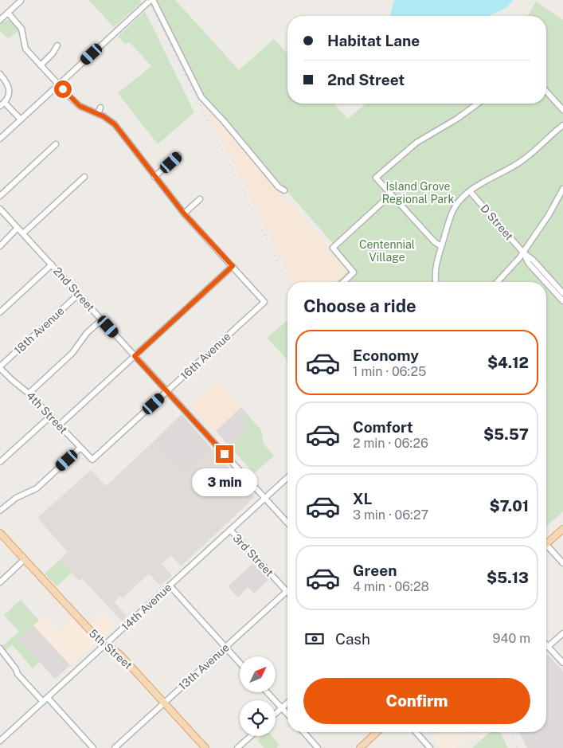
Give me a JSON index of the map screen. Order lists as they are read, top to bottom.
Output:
{
  "streets": {
    "main road": ["5th Street"],
    "street": [
      "D Street",
      "2nd Street",
      "18th Avenue",
      "16th Avenue",
      "4th Street",
      "3rd Street",
      "14th Avenue",
      "13th Avenue"
    ]
  },
  "crossings": [
    ["2nd Street", "18th Avenue"],
    ["2nd Street", "16th Avenue"],
    ["2nd Street", "14th Avenue"],
    ["18th Avenue", "4th Street"],
    ["16th Avenue", "4th Street"],
    ["3rd Street", "14th Avenue"],
    ["3rd Street", "13th Avenue"],
    ["14th Avenue", "5th Street"],
    ["5th Street", "13th Avenue"]
  ],
  "parks": ["Island Grove Regional Park", "Centennial Village"],
  "north": "top right",
  "page": {
    "banner": ["Habitat Lane", "2nd Street"],
    "heading": "Choose a ride",
    "list": [
      {
        "name": "Economy",
        "note": "1 min · 06:25",
        "value": "$4.12"
      },
      {
        "name": "Comfort",
        "note": "2 min · 06:26",
        "value": "$5.57"
      },
      {
        "name": "XL",
        "note": "3 min · 06:27",
        "value": "$7.01"
      },
      {
        "name": "Green",
        "note": "4 min · 06:28",
        "value": "$5.13"
      }
    ],
    "bubble": "3 min",
    "pay": ["Cash", "940 m"],
    "buttons": "Confirm"
  }
}
